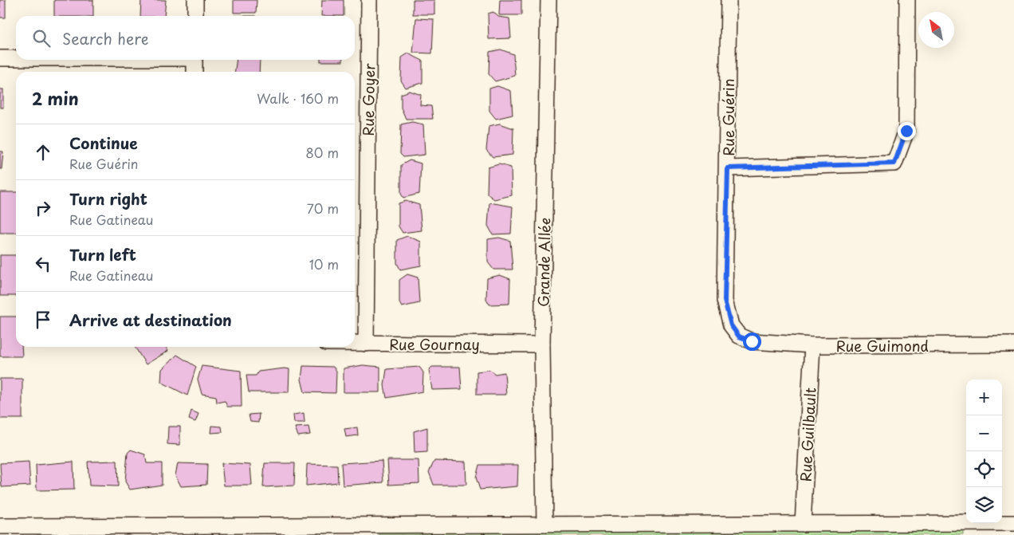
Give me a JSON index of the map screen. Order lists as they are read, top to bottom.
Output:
{
  "streets": {
    "street": [
      "Rue Goyer",
      "Rue Guérin",
      "Grande Allée",
      "Rue Gournay",
      "Rue Guimond",
      "Rue Guilbault"
    ]
  },
  "crossings": [
    ["Rue Goyer", "Rue Gournay"],
    ["Rue Guérin", "Rue Guimond"],
    ["Grande Allée", "Rue Gournay"],
    ["Rue Guimond", "Rue Guilbault"]
  ],
  "north": "top left",
  "page": {
    "search": "Search here",
    "heading": ["2 min", "Walk · 160 m"],
    "list": [
      ["Continue", "Rue Guérin", "80 m"],
      ["Turn right", "Rue Gatineau", "70 m"],
      ["Turn left", "Rue Gatineau", "10 m"],
      "Arrive at destination"
    ],
    "map_buttons": ["+", "−"]
  }
}
